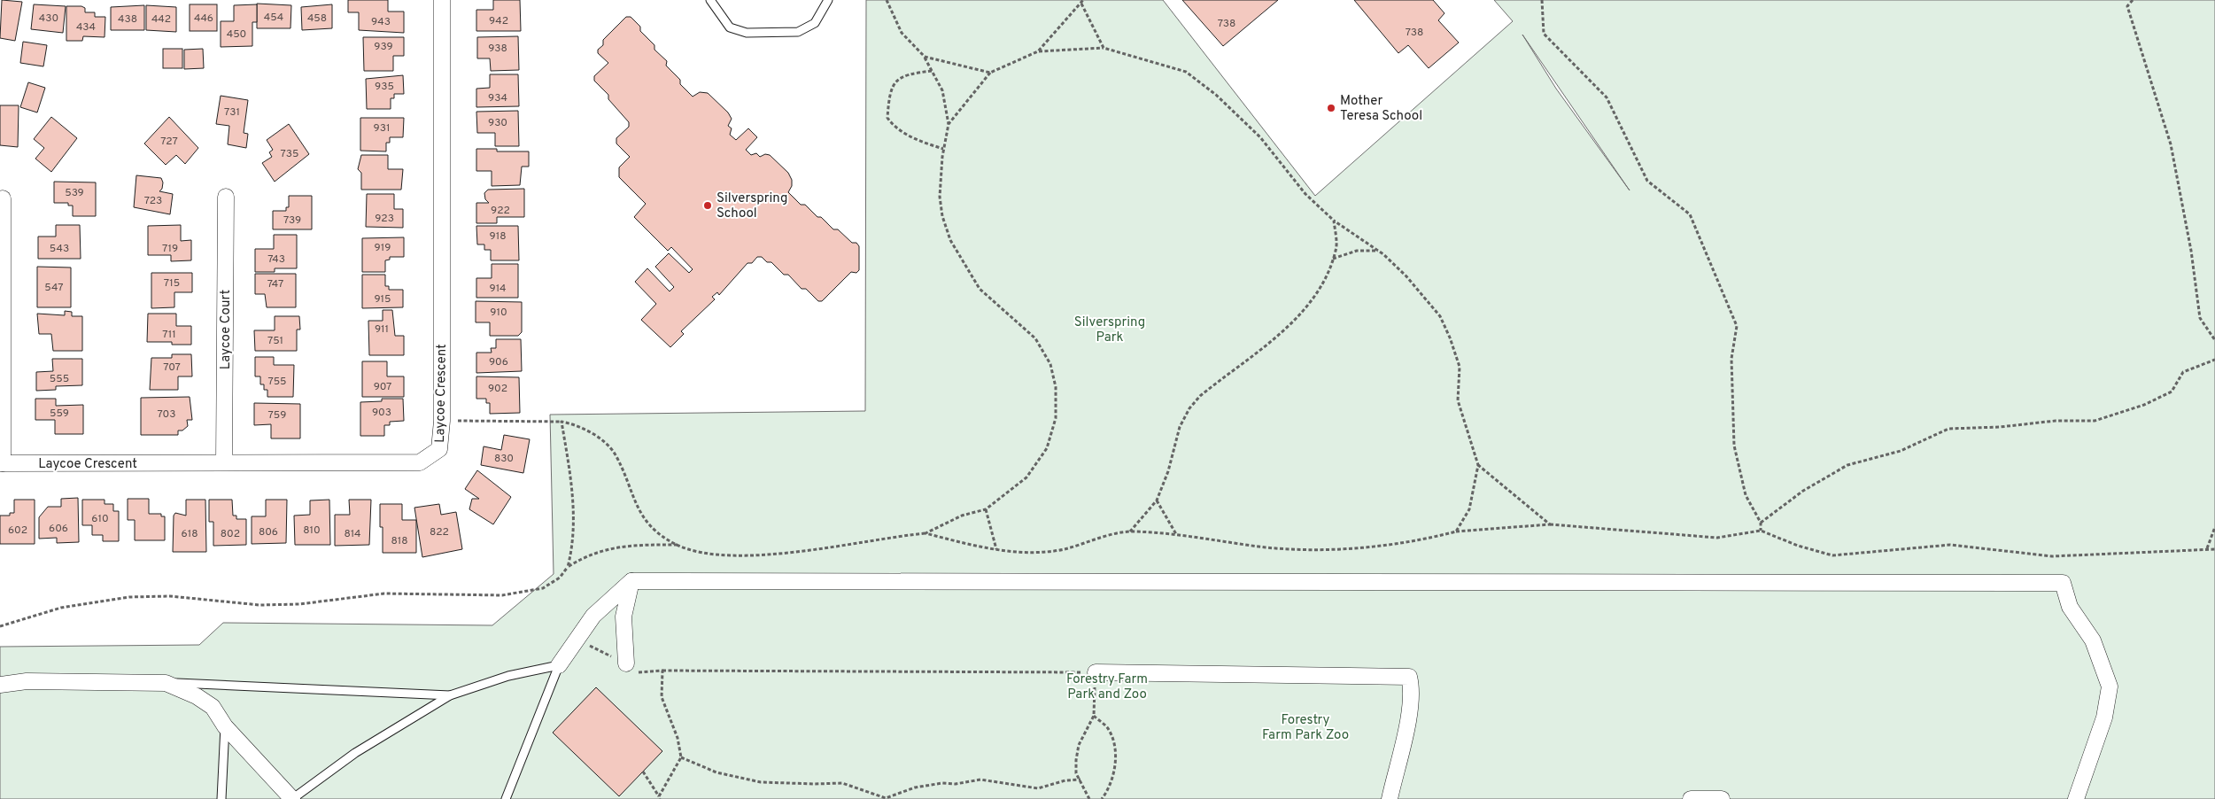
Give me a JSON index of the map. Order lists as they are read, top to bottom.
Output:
{
  "streets": {
    "street": ["Laycoe Court", "Laycoe Crescent"]
  },
  "crossings": [
    ["Laycoe Court", "Laycoe Crescent"]
  ],
  "parks": ["Silverspring Park", "Forestry Farm Park and Zoo", "Forestry Farm Park Zoo"],
  "places": ["Mother Teresa School", "Silverspring School"],
  "house_numbers": [
    "454",
    "430",
    "446",
    "458",
    "438",
    "442",
    "942",
    "943",
    "738",
    "434",
    "738",
    "450",
    "939",
    "938",
    "935",
    "934",
    "731",
    "930",
    "931",
    "727",
    "735",
    "539",
    "723",
    "922",
    "923",
    "739",
    "918",
    "919",
    "543",
    "719",
    "743",
    "715",
    "747",
    "547",
    "914",
    "915",
    "910",
    "911",
    "711",
    "751",
    "906",
    "707",
    "555",
    "755",
    "907",
    "902",
    "903",
    "559",
    "703",
    "759",
    "830",
    "610",
    "606",
    "602",
    "810",
    "806",
    "822",
    "618",
    "802",
    "814",
    "818"
  ]
}
